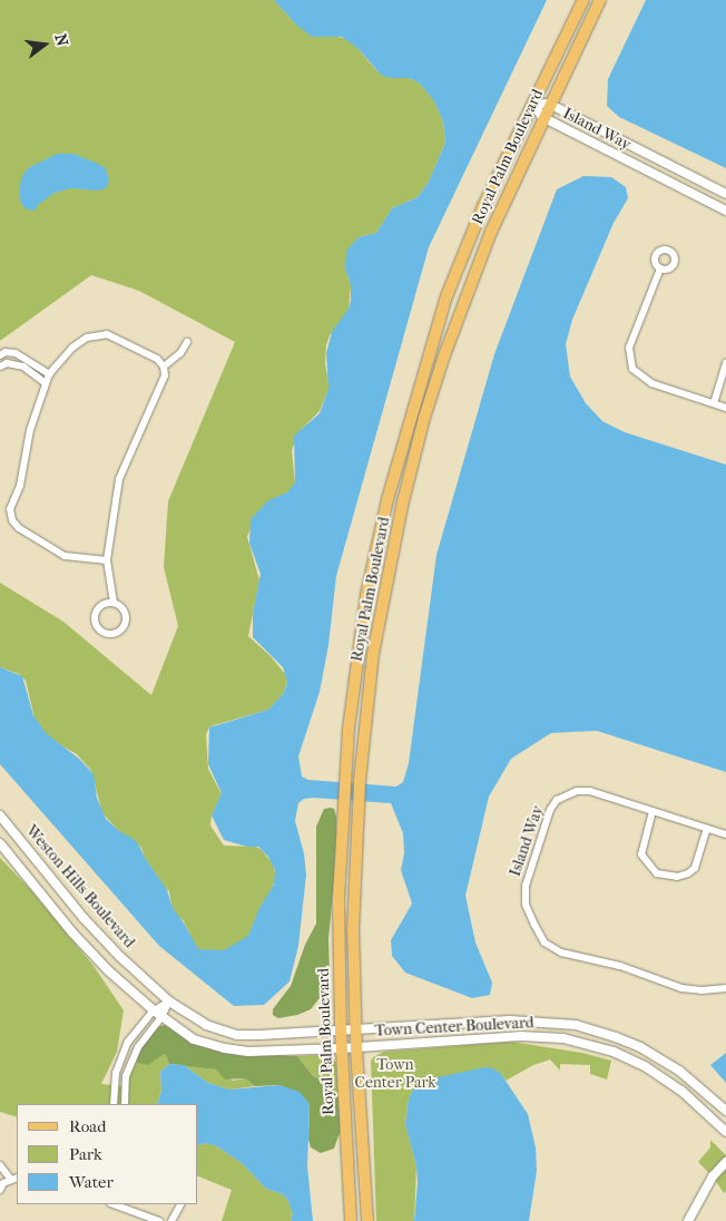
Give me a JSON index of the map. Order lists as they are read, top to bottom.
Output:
{
  "streets": {
    "main road": ["Royal Palm Boulevard"],
    "street": ["Island Way", "Weston Hills Boulevard", "Town Center Boulevard"]
  },
  "crossings": [
    ["Island Way", "Royal Palm Boulevard"],
    ["Royal Palm Boulevard", "Weston Hills Boulevard"],
    ["Royal Palm Boulevard", "Town Center Boulevard"],
    ["Weston Hills Boulevard", "Town Center Boulevard"]
  ],
  "parks": ["Town Center Park"],
  "legend": ["Road", "Park", "Water"],
  "north": "right"
}
